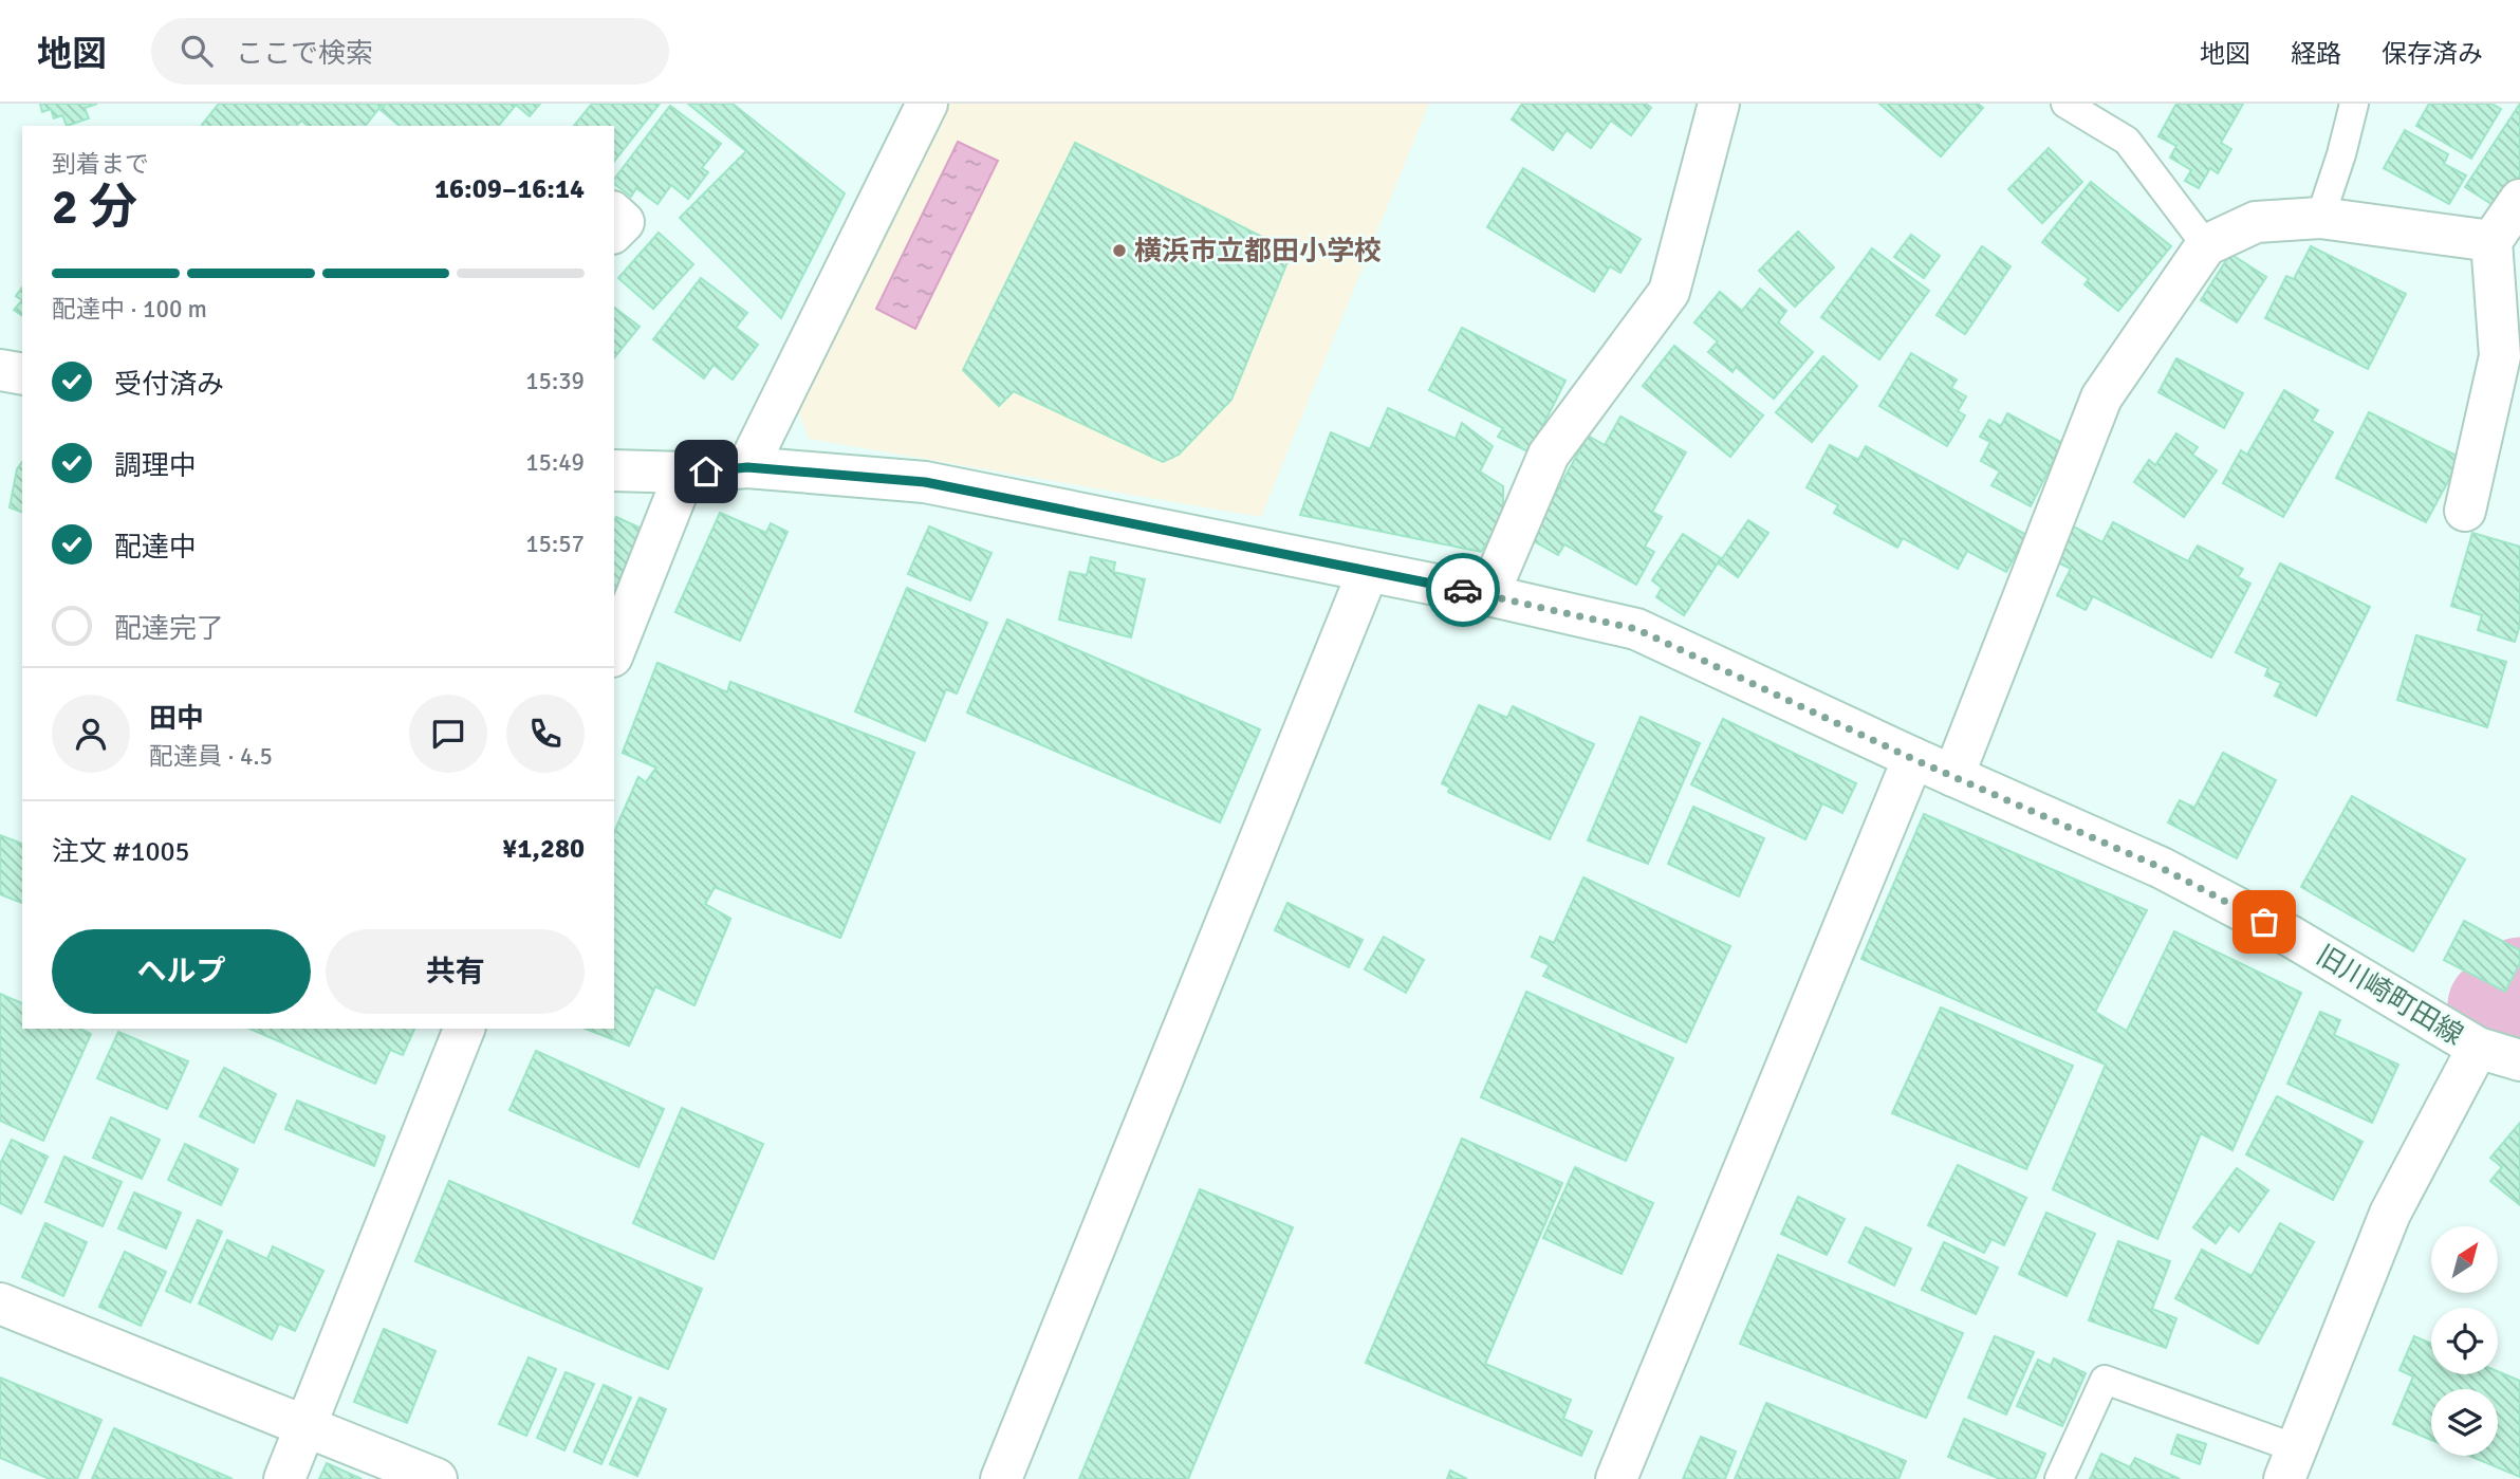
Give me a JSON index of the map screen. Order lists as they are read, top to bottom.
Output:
{
  "streets": {
    "street": ["旧川崎町田線"]
  },
  "places": ["横浜市立都田小学校"],
  "north": "top right",
  "page": {
    "header": "地図",
    "search": "ここで検索",
    "nav": ["地図", "経路", "保存済み"],
    "heading": ["2 分", "到着まで", "16:09–16:14"],
    "panel": [
      "田中",
      "配達員 · 4.5",
      "注文 #1005",
      "¥1,280"
    ],
    "bar": "配達中 · 100 m",
    "list": [
      ["受付済み", "15:39"],
      ["調理中", "15:49"],
      ["配達中", "15:57"],
      "配達完了"
    ],
    "buttons": ["ヘルプ", "共有"]
  }
}
